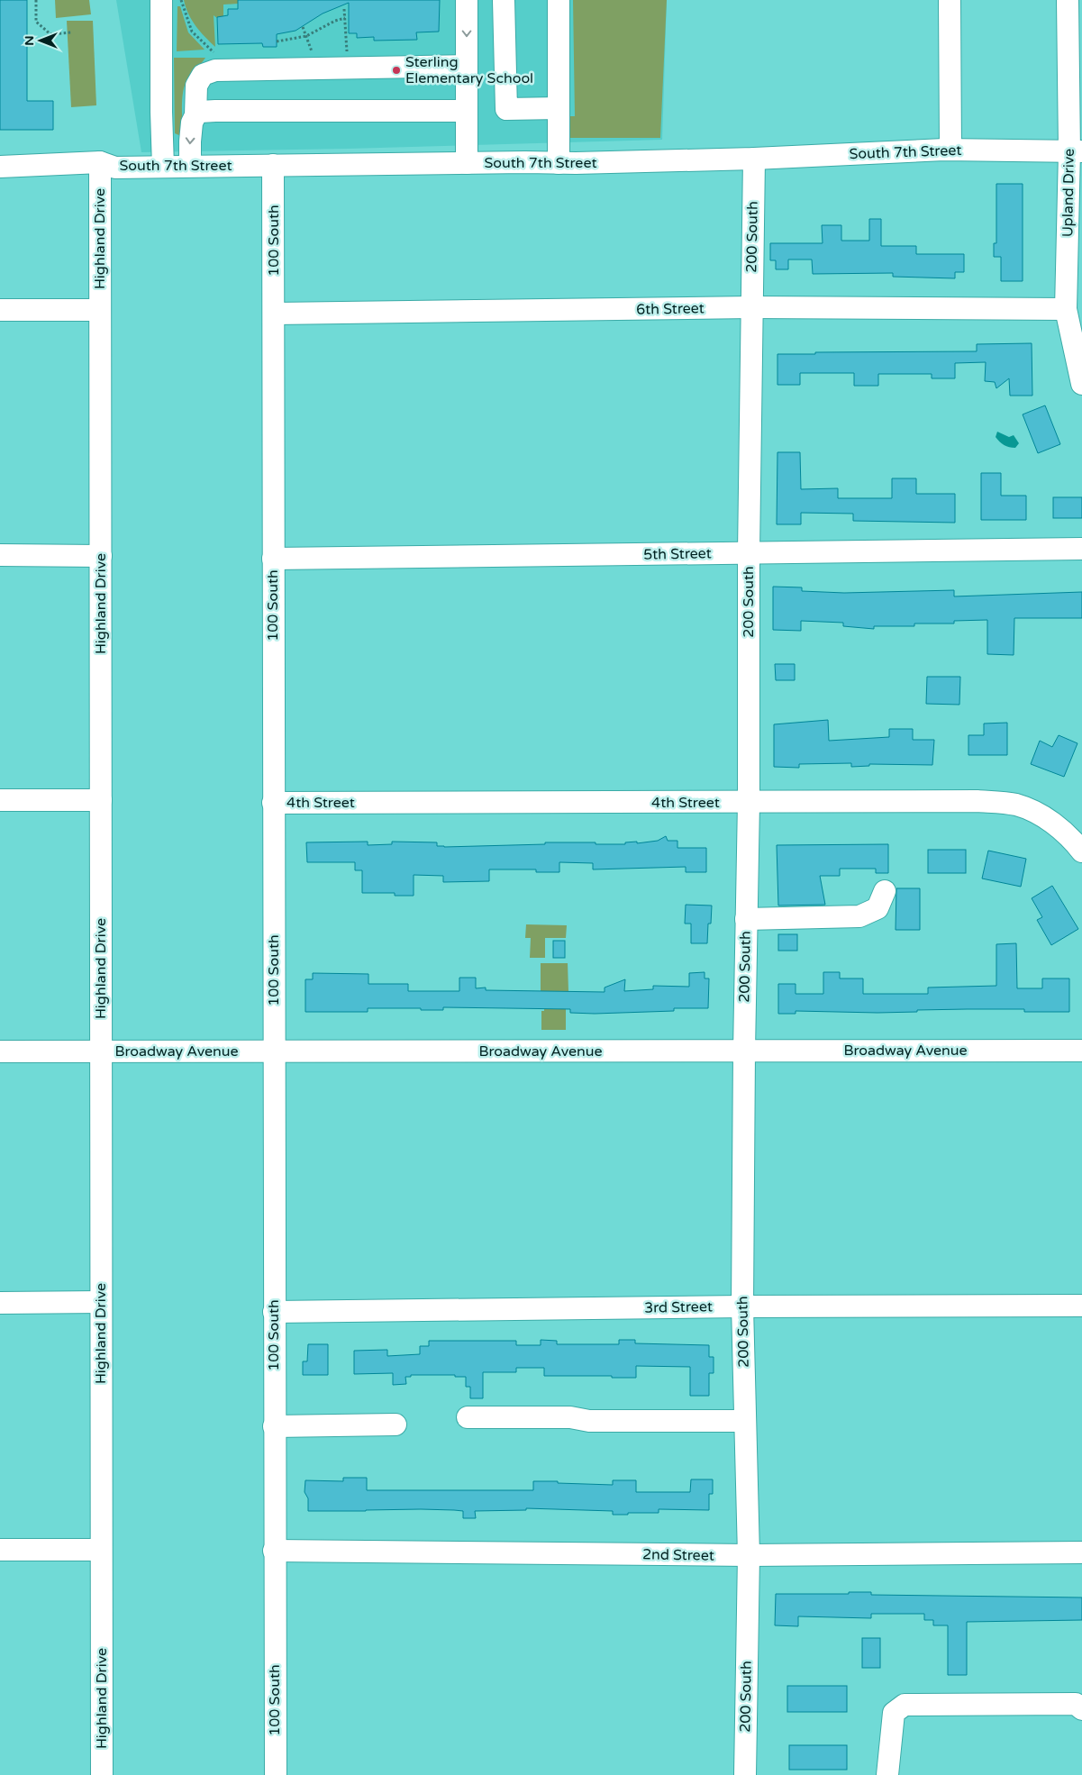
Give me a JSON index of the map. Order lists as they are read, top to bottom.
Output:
{
  "streets": {
    "street": [
      "South 7th Street",
      "Upland Drive",
      "200 South",
      "Highland Drive",
      "100 South",
      "6th Street",
      "5th Street",
      "4th Street",
      "Broadway Avenue",
      "3rd Street",
      "2nd Street"
    ]
  },
  "crossings": [
    ["South 7th Street", "Upland Drive"],
    ["South 7th Street", "200 South"],
    ["South 7th Street", "Highland Drive"],
    ["South 7th Street", "100 South"],
    ["Upland Drive", "6th Street"],
    ["200 South", "6th Street"],
    ["200 South", "5th Street"],
    ["200 South", "4th Street"],
    ["200 South", "Broadway Avenue"],
    ["200 South", "3rd Street"],
    ["200 South", "2nd Street"],
    ["Highland Drive", "Broadway Avenue"],
    ["100 South", "6th Street"],
    ["100 South", "5th Street"],
    ["100 South", "4th Street"],
    ["100 South", "Broadway Avenue"],
    ["100 South", "3rd Street"],
    ["100 South", "2nd Street"]
  ],
  "places": ["Sterling Elementary School"],
  "north": "left"
}
